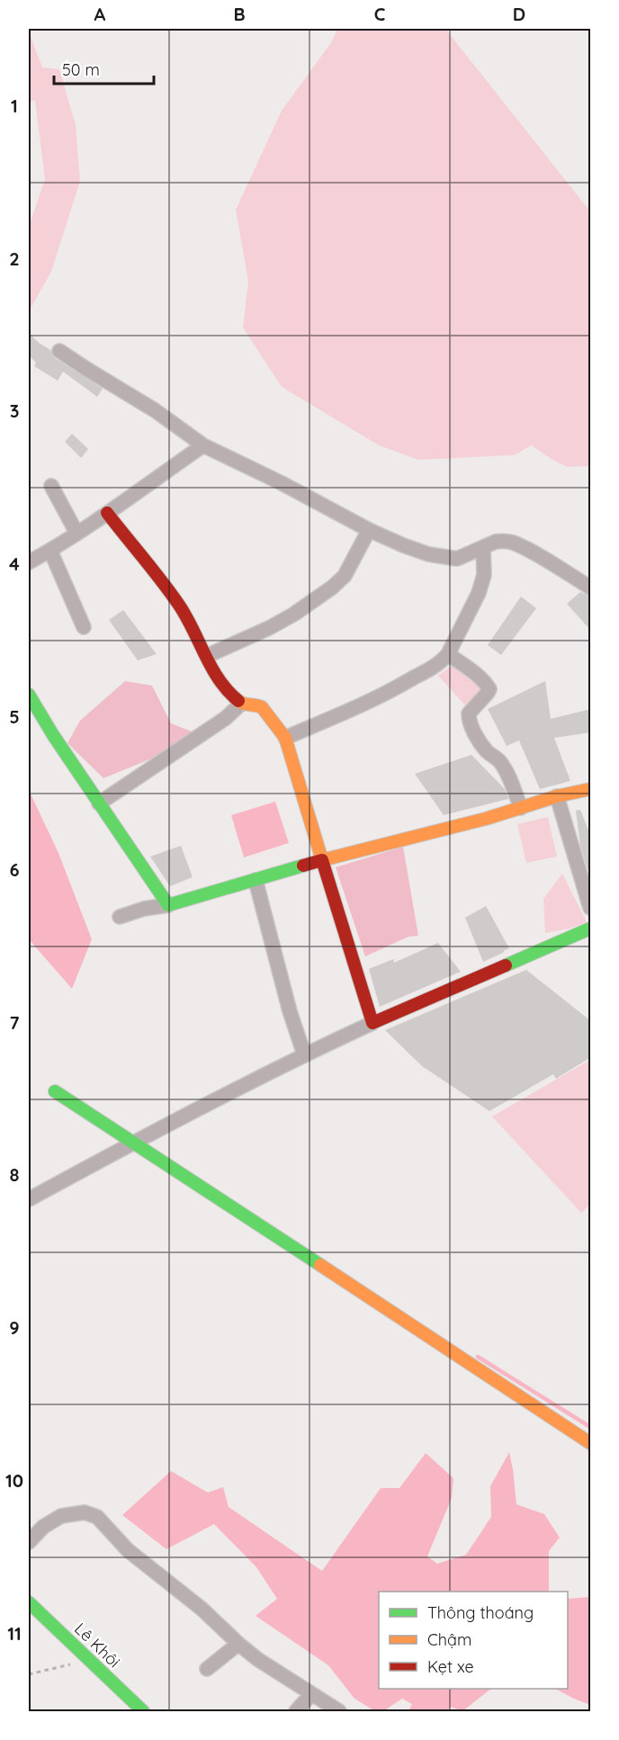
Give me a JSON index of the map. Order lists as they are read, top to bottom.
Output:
{
  "streets": {
    "street": ["Lê Khôi"]
  },
  "legend": ["Thông thoáng", "Chậm", "Kẹt xe"],
  "scale_bar": "50 m",
  "grid": {
    "columns": [
      "A",
      "B",
      "C",
      "D"
    ],
    "rows": [
      "1",
      "2",
      "3",
      "4",
      "5",
      "6",
      "7",
      "8",
      "9",
      "10",
      "11"
    ]
  }
}
